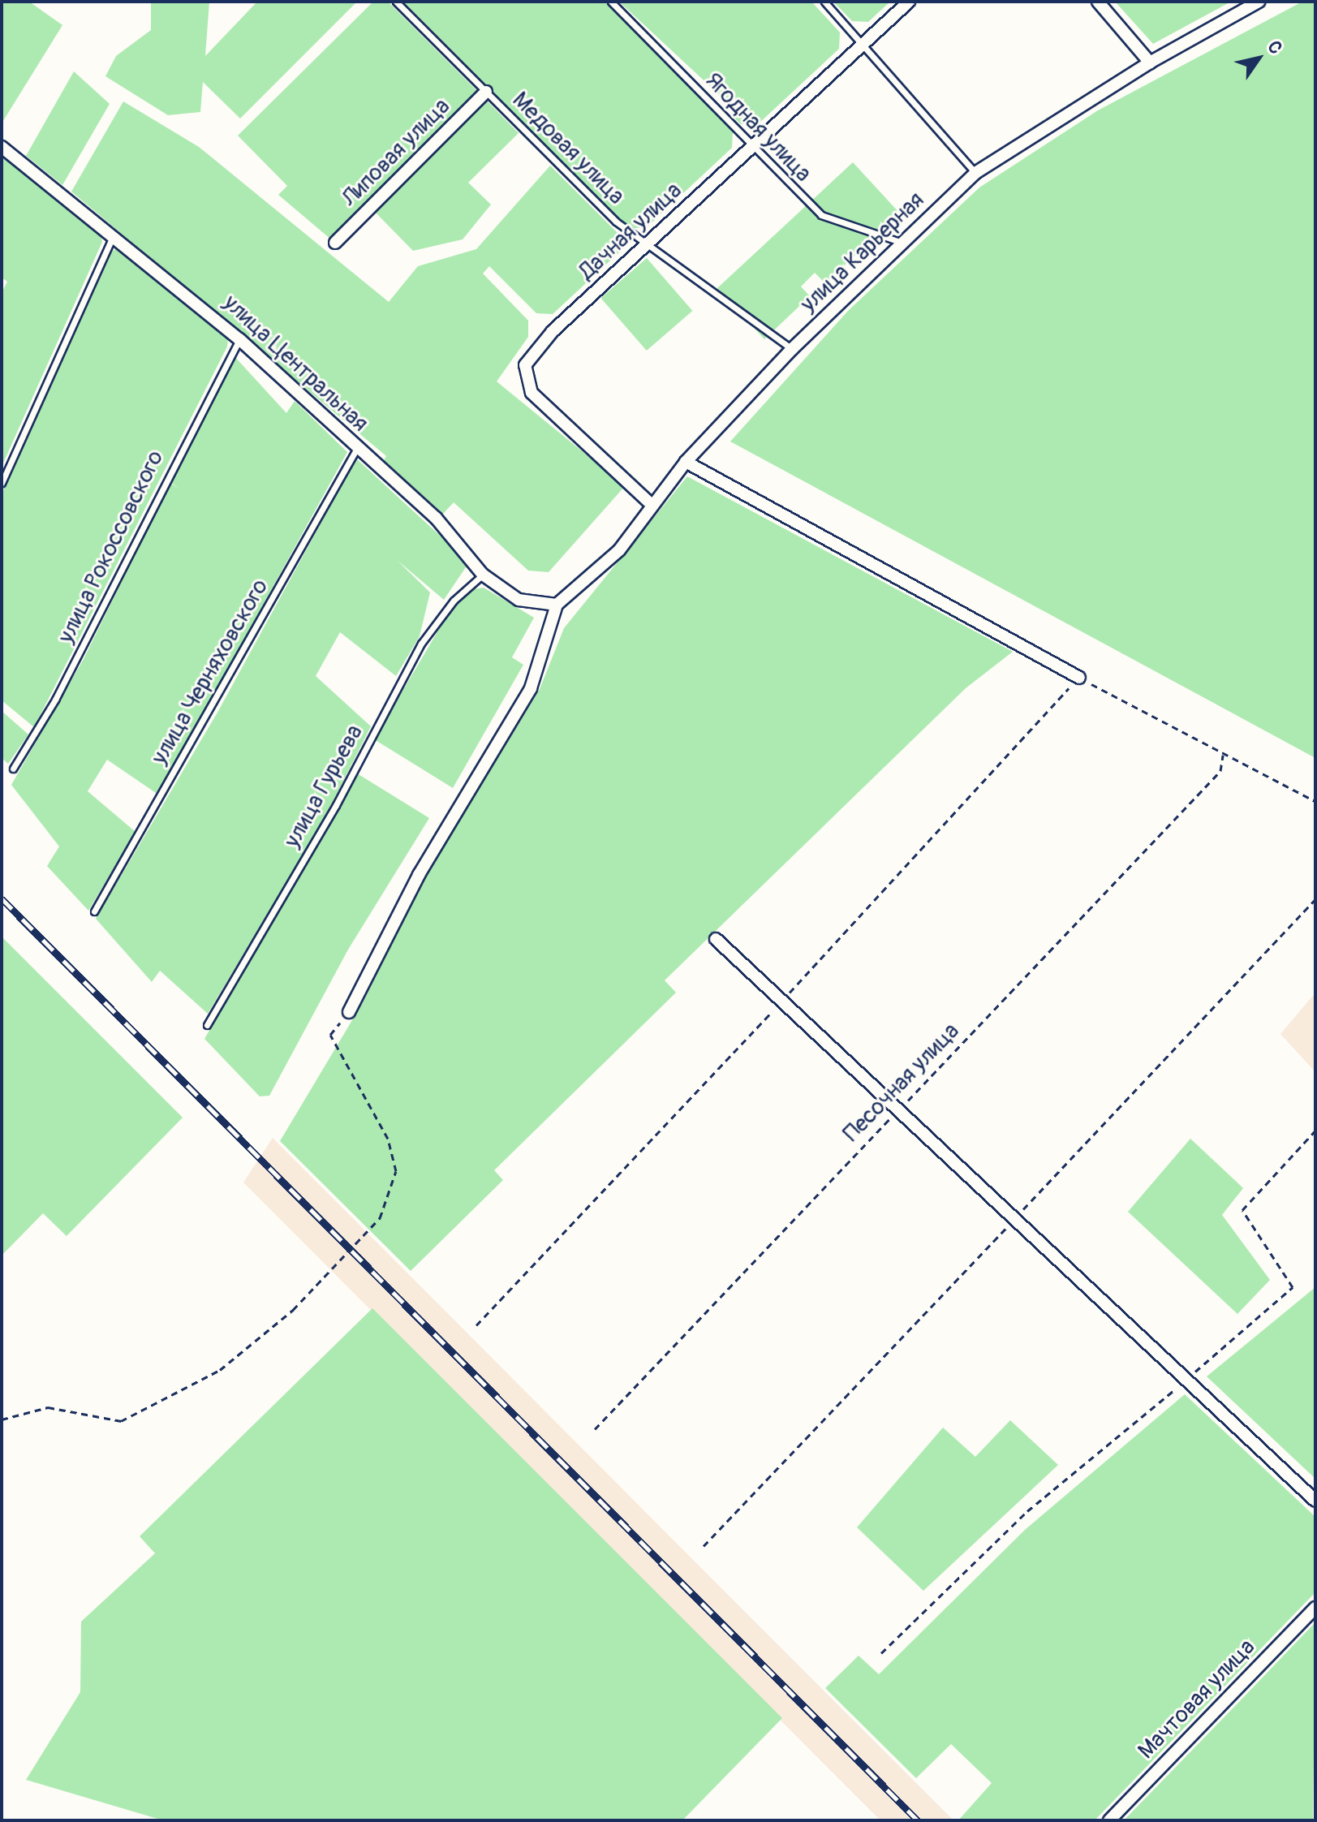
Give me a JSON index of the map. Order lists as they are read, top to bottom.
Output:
{
  "streets": {
    "street": [
      "Липовая улица",
      "Дачная улица",
      "улица Карьерная",
      "улица Центральная",
      "Мачтовая улица"
    ],
    "lane": [
      "Ягодная улица",
      "Медовая улица",
      "улица Рокоссовского",
      "улица Черняховского",
      "улица Гурьева"
    ],
    "path": ["Песочная улица"]
  },
  "crossings": [
    ["Ягодная улица", "Дачная улица"],
    ["Ягодная улица", "улица Карьерная"],
    ["Медовая улица", "Липовая улица"],
    ["Медовая улица", "Дачная улица"],
    ["Медовая улица", "улица Карьерная"],
    ["Дачная улица", "улица Карьерная"],
    ["улица Карьерная", "улица Центральная"],
    ["улица Центральная", "улица Рокоссовского"],
    ["улица Центральная", "улица Черняховского"],
    ["улица Центральная", "улица Гурьева"]
  ],
  "north": "top right"
}
